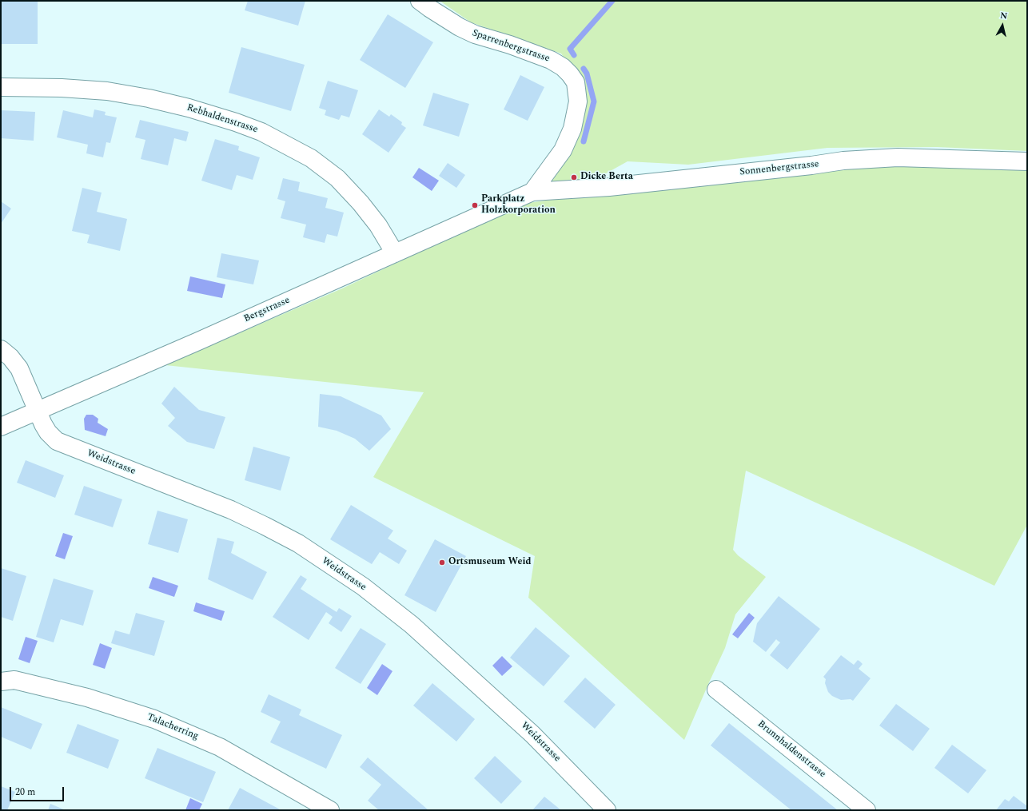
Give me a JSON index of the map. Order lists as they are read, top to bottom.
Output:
{
  "streets": {
    "street": [
      "Sparrenbergstrasse",
      "Rebhaldenstrasse",
      "Sonnenbergstrasse",
      "Bergstrasse",
      "Weidstrasse",
      "Talacherring",
      "Brunnhaldenstrasse"
    ]
  },
  "crossings": [
    ["Sparrenbergstrasse", "Sonnenbergstrasse"],
    ["Sparrenbergstrasse", "Bergstrasse"],
    ["Rebhaldenstrasse", "Bergstrasse"],
    ["Sonnenbergstrasse", "Bergstrasse"],
    ["Bergstrasse", "Weidstrasse"]
  ],
  "places": ["Dicke Berta", "Parkplatz Holzkorporation", "Ortsmuseum Weid"],
  "scale_bar": "20 m",
  "north": "top"
}
